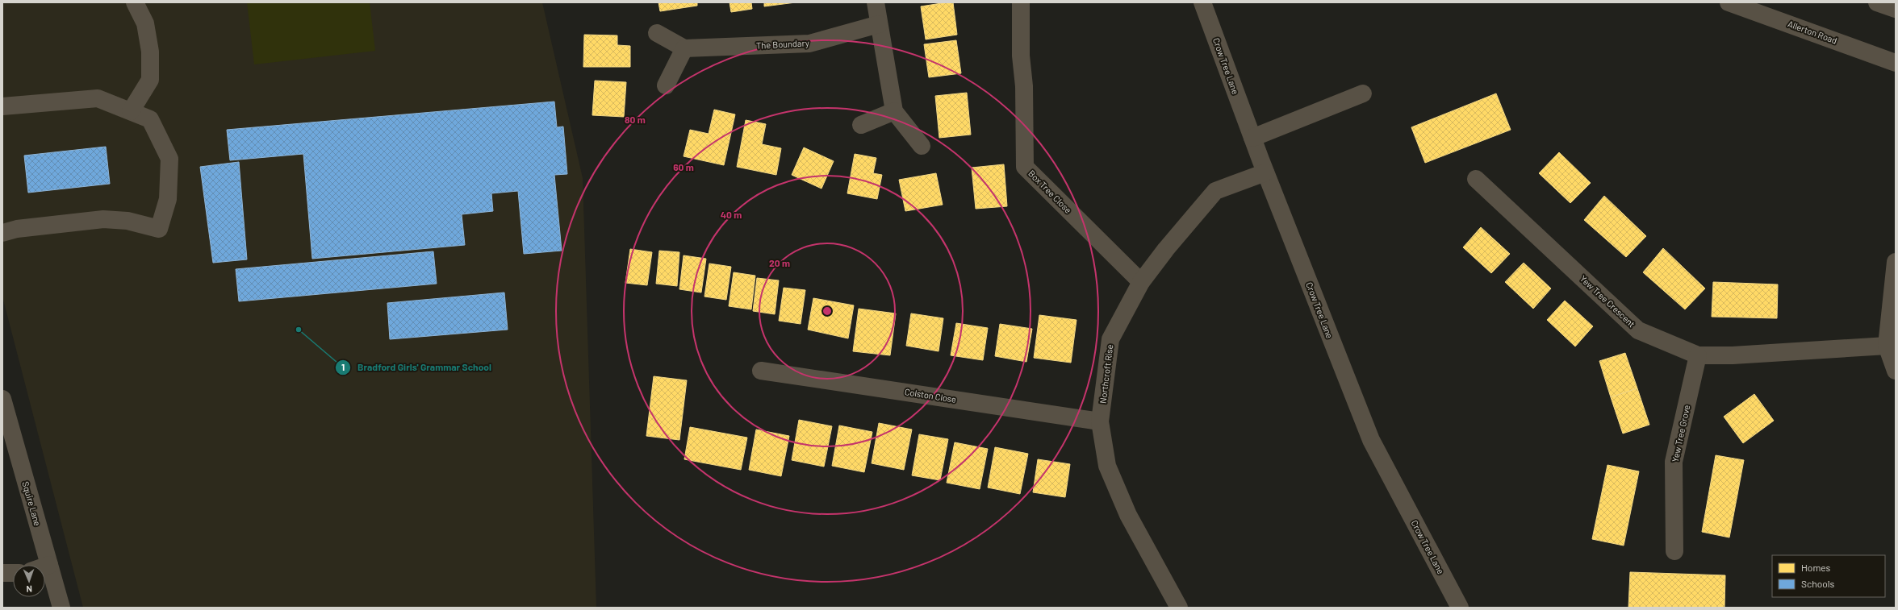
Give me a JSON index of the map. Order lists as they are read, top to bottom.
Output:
{
  "streets": {
    "street": [
      "Allerton Road",
      "The Boundary",
      "Crow Tree Lane",
      "Box Tree Close",
      "Yew Tree Crescent",
      "Northcroft Rise",
      "Colston Close",
      "Yew Tree Grove",
      "Squire Lane"
    ]
  },
  "crossings": [
    ["Crow Tree Lane", "Northcroft Rise"],
    ["Box Tree Close", "Northcroft Rise"],
    ["Yew Tree Crescent", "Yew Tree Grove"],
    ["Northcroft Rise", "Colston Close"]
  ],
  "places": ["Bradford Girls' Grammar School"],
  "legend": ["Homes", "Schools"],
  "north": "bottom",
  "rings": [
    "80 m",
    "60 m",
    "40 m",
    "20 m"
  ]
}
